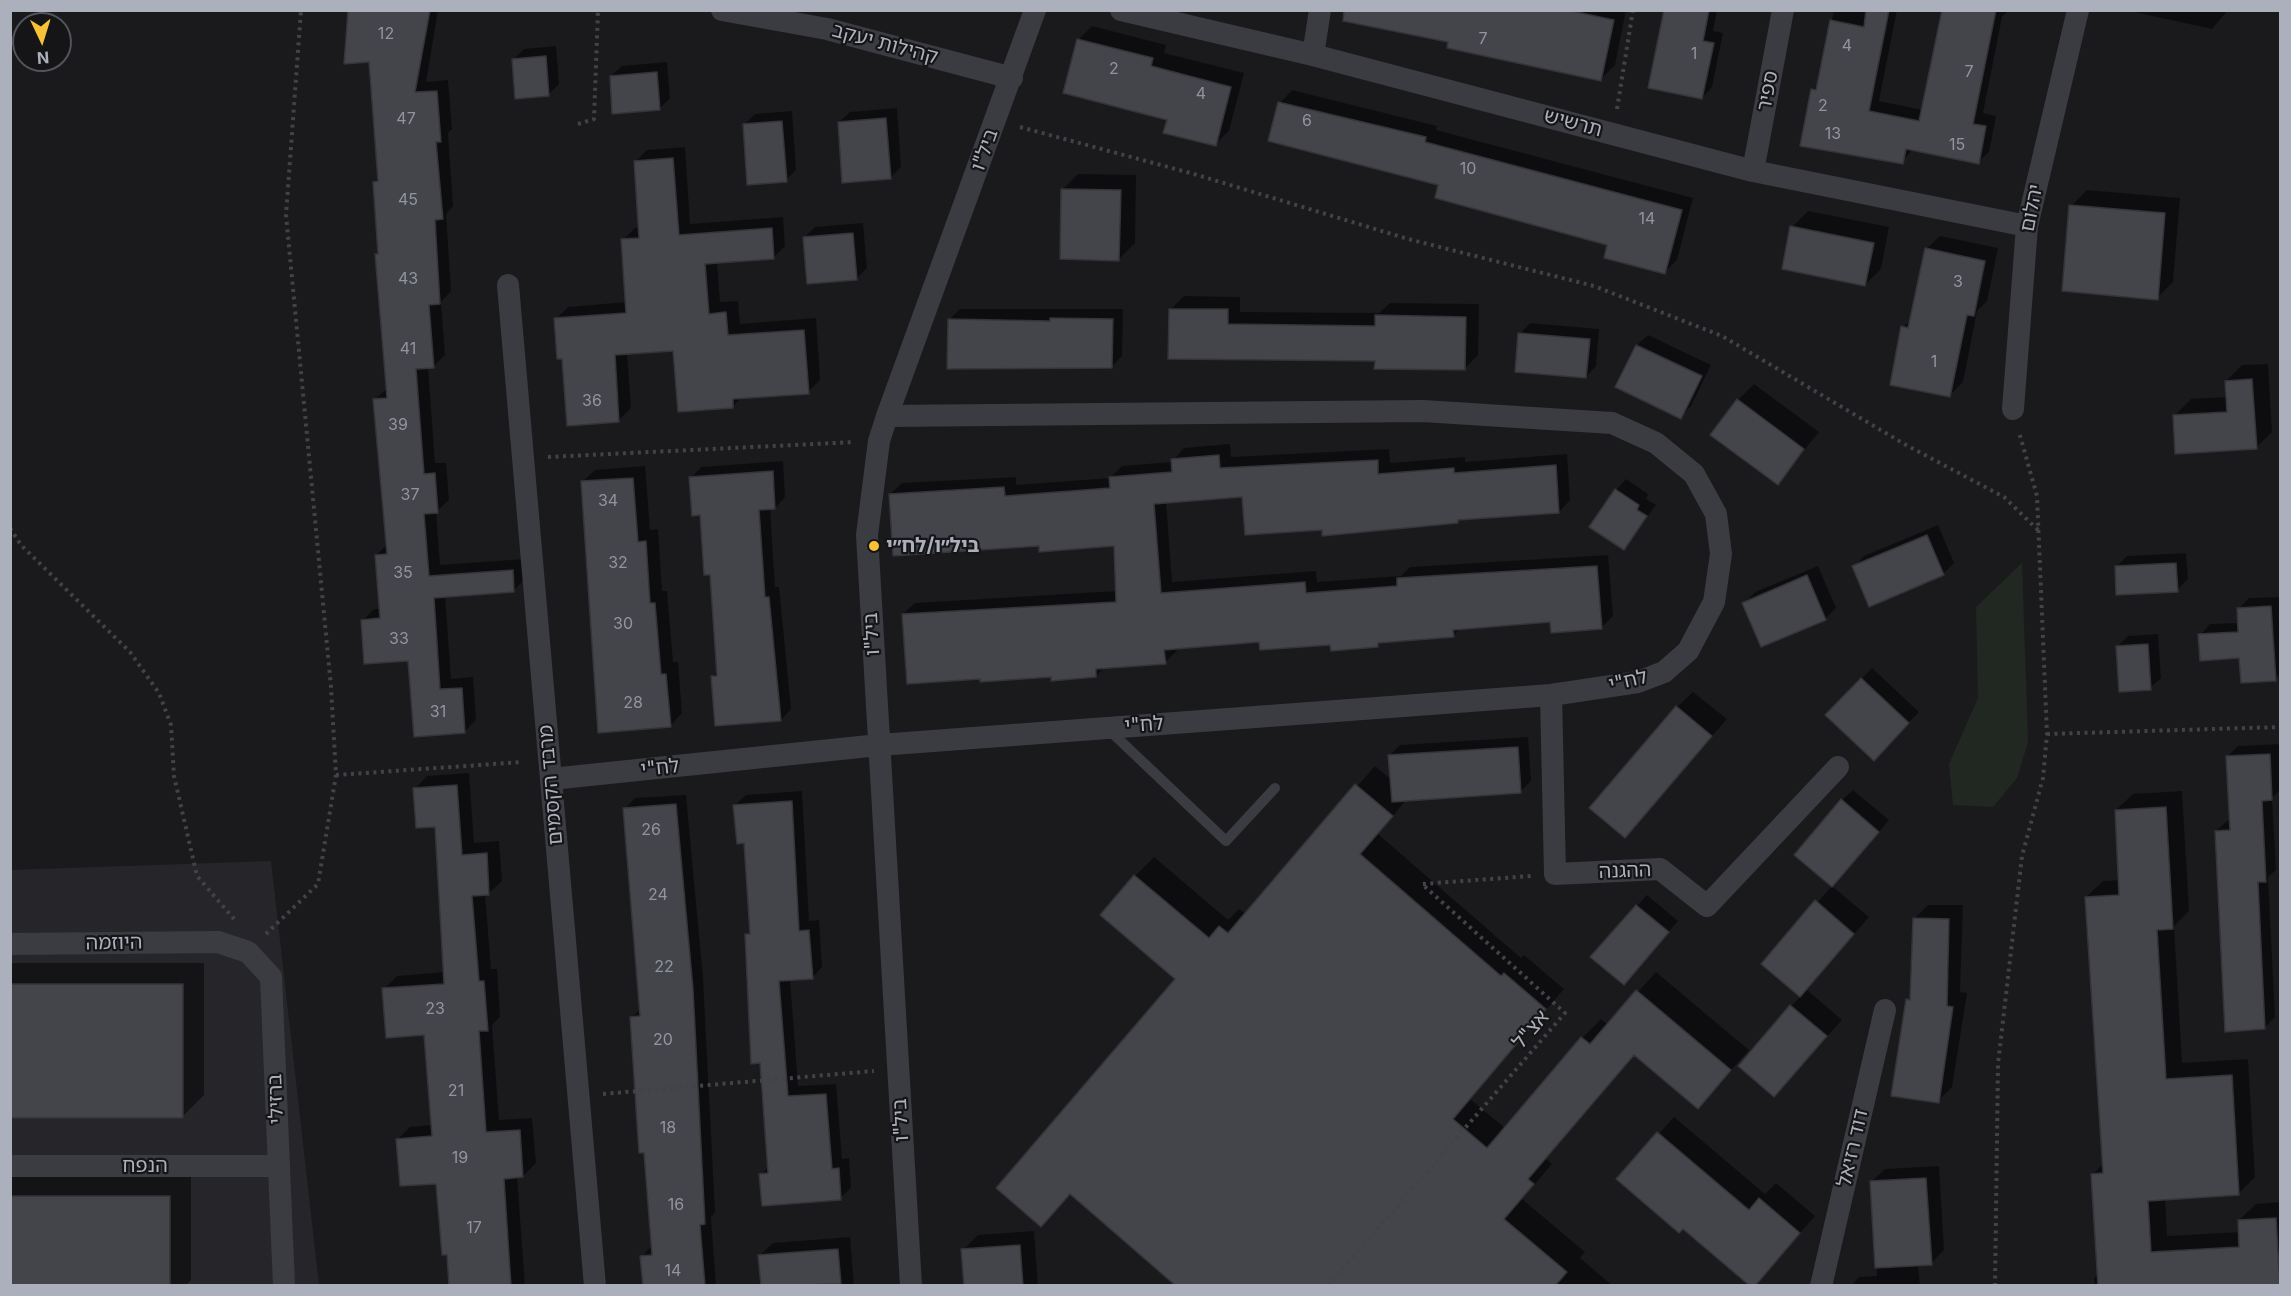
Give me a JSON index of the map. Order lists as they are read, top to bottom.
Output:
{
  "streets": {
    "street": [
      "קהילות יעקב",
      "ספיר",
      "תרשיש",
      "ביל\"ו",
      "יהלום",
      "לח\"י",
      "מרבד הקסמים",
      "ההגנה",
      "היוזמה",
      "ברזילי",
      "דוד רזיאל",
      "הנפח"
    ],
    "path": ["אצ\"ל"]
  },
  "crossings": [
    ["קהילות יעקב", "ביל\"ו"],
    ["ספיר", "תרשיש"],
    ["תרשיש", "יהלום"],
    ["ביל\"ו", "לח\"י"],
    ["לח\"י", "מרבד הקסמים"],
    ["ההגנה", "אצ\"ל"],
    ["היוזמה", "ברזילי"],
    ["ברזילי", "הנפח"]
  ],
  "places": ["ביל״ו/לח״י"],
  "house_numbers": [
    "12",
    "7",
    "4",
    "1",
    "2",
    "7",
    "4",
    "2",
    "47",
    "6",
    "13",
    "15",
    "10",
    "45",
    "14",
    "43",
    "3",
    "41",
    "1",
    "36",
    "39",
    "37",
    "34",
    "32",
    "35",
    "30",
    "33",
    "28",
    "31",
    "26",
    "24",
    "22",
    "23",
    "20",
    "21",
    "18",
    "19",
    "16",
    "17",
    "14"
  ],
  "north": "bottom"
}
